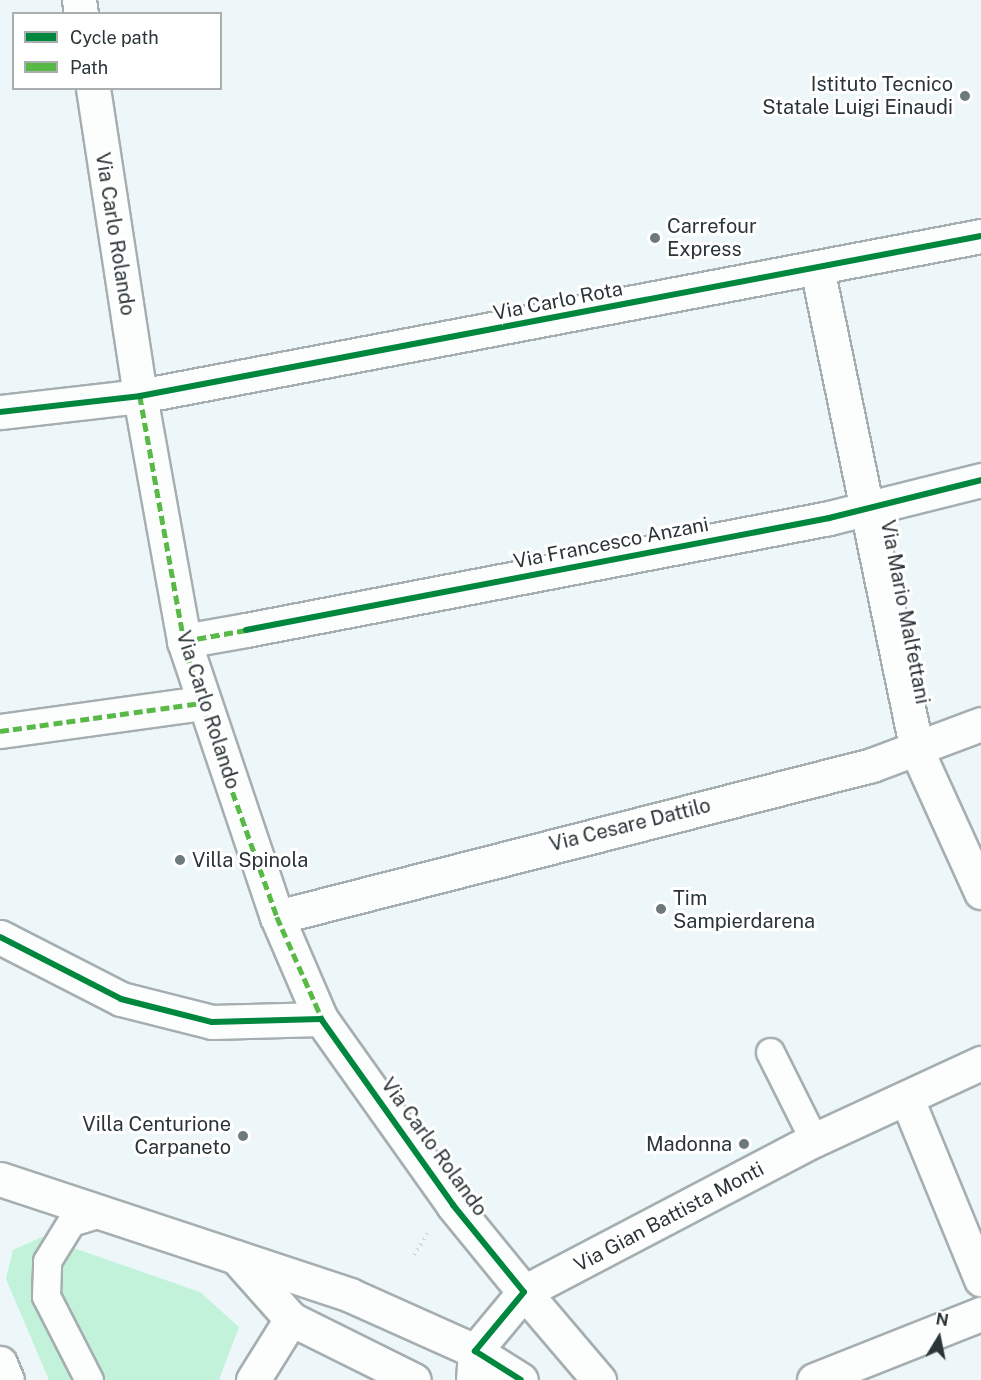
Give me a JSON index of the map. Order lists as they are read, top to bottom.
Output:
{
  "streets": {
    "street": [
      "Via Carlo Rolando",
      "Via Carlo Rota",
      "Via Francesco Anzani",
      "Via Mario Malfettani",
      "Via Cesare Dattilo",
      "Via Gian Battista Monti"
    ]
  },
  "crossings": [
    ["Via Carlo Rolando", "Via Carlo Rota"],
    ["Via Carlo Rolando", "Via Francesco Anzani"],
    ["Via Carlo Rolando", "Via Cesare Dattilo"],
    ["Via Carlo Rolando", "Via Gian Battista Monti"],
    ["Via Carlo Rota", "Via Mario Malfettani"],
    ["Via Francesco Anzani", "Via Mario Malfettani"],
    ["Via Mario Malfettani", "Via Cesare Dattilo"]
  ],
  "places": [
    "Istituto Tecnico Statale Luigi Einaudi",
    "Carrefour Express",
    "Villa Spinola",
    "Tim Sampierdarena",
    "Villa Centurione Carpaneto",
    "Madonna"
  ],
  "legend": ["Cycle path", "Path"],
  "north": "top"
}
